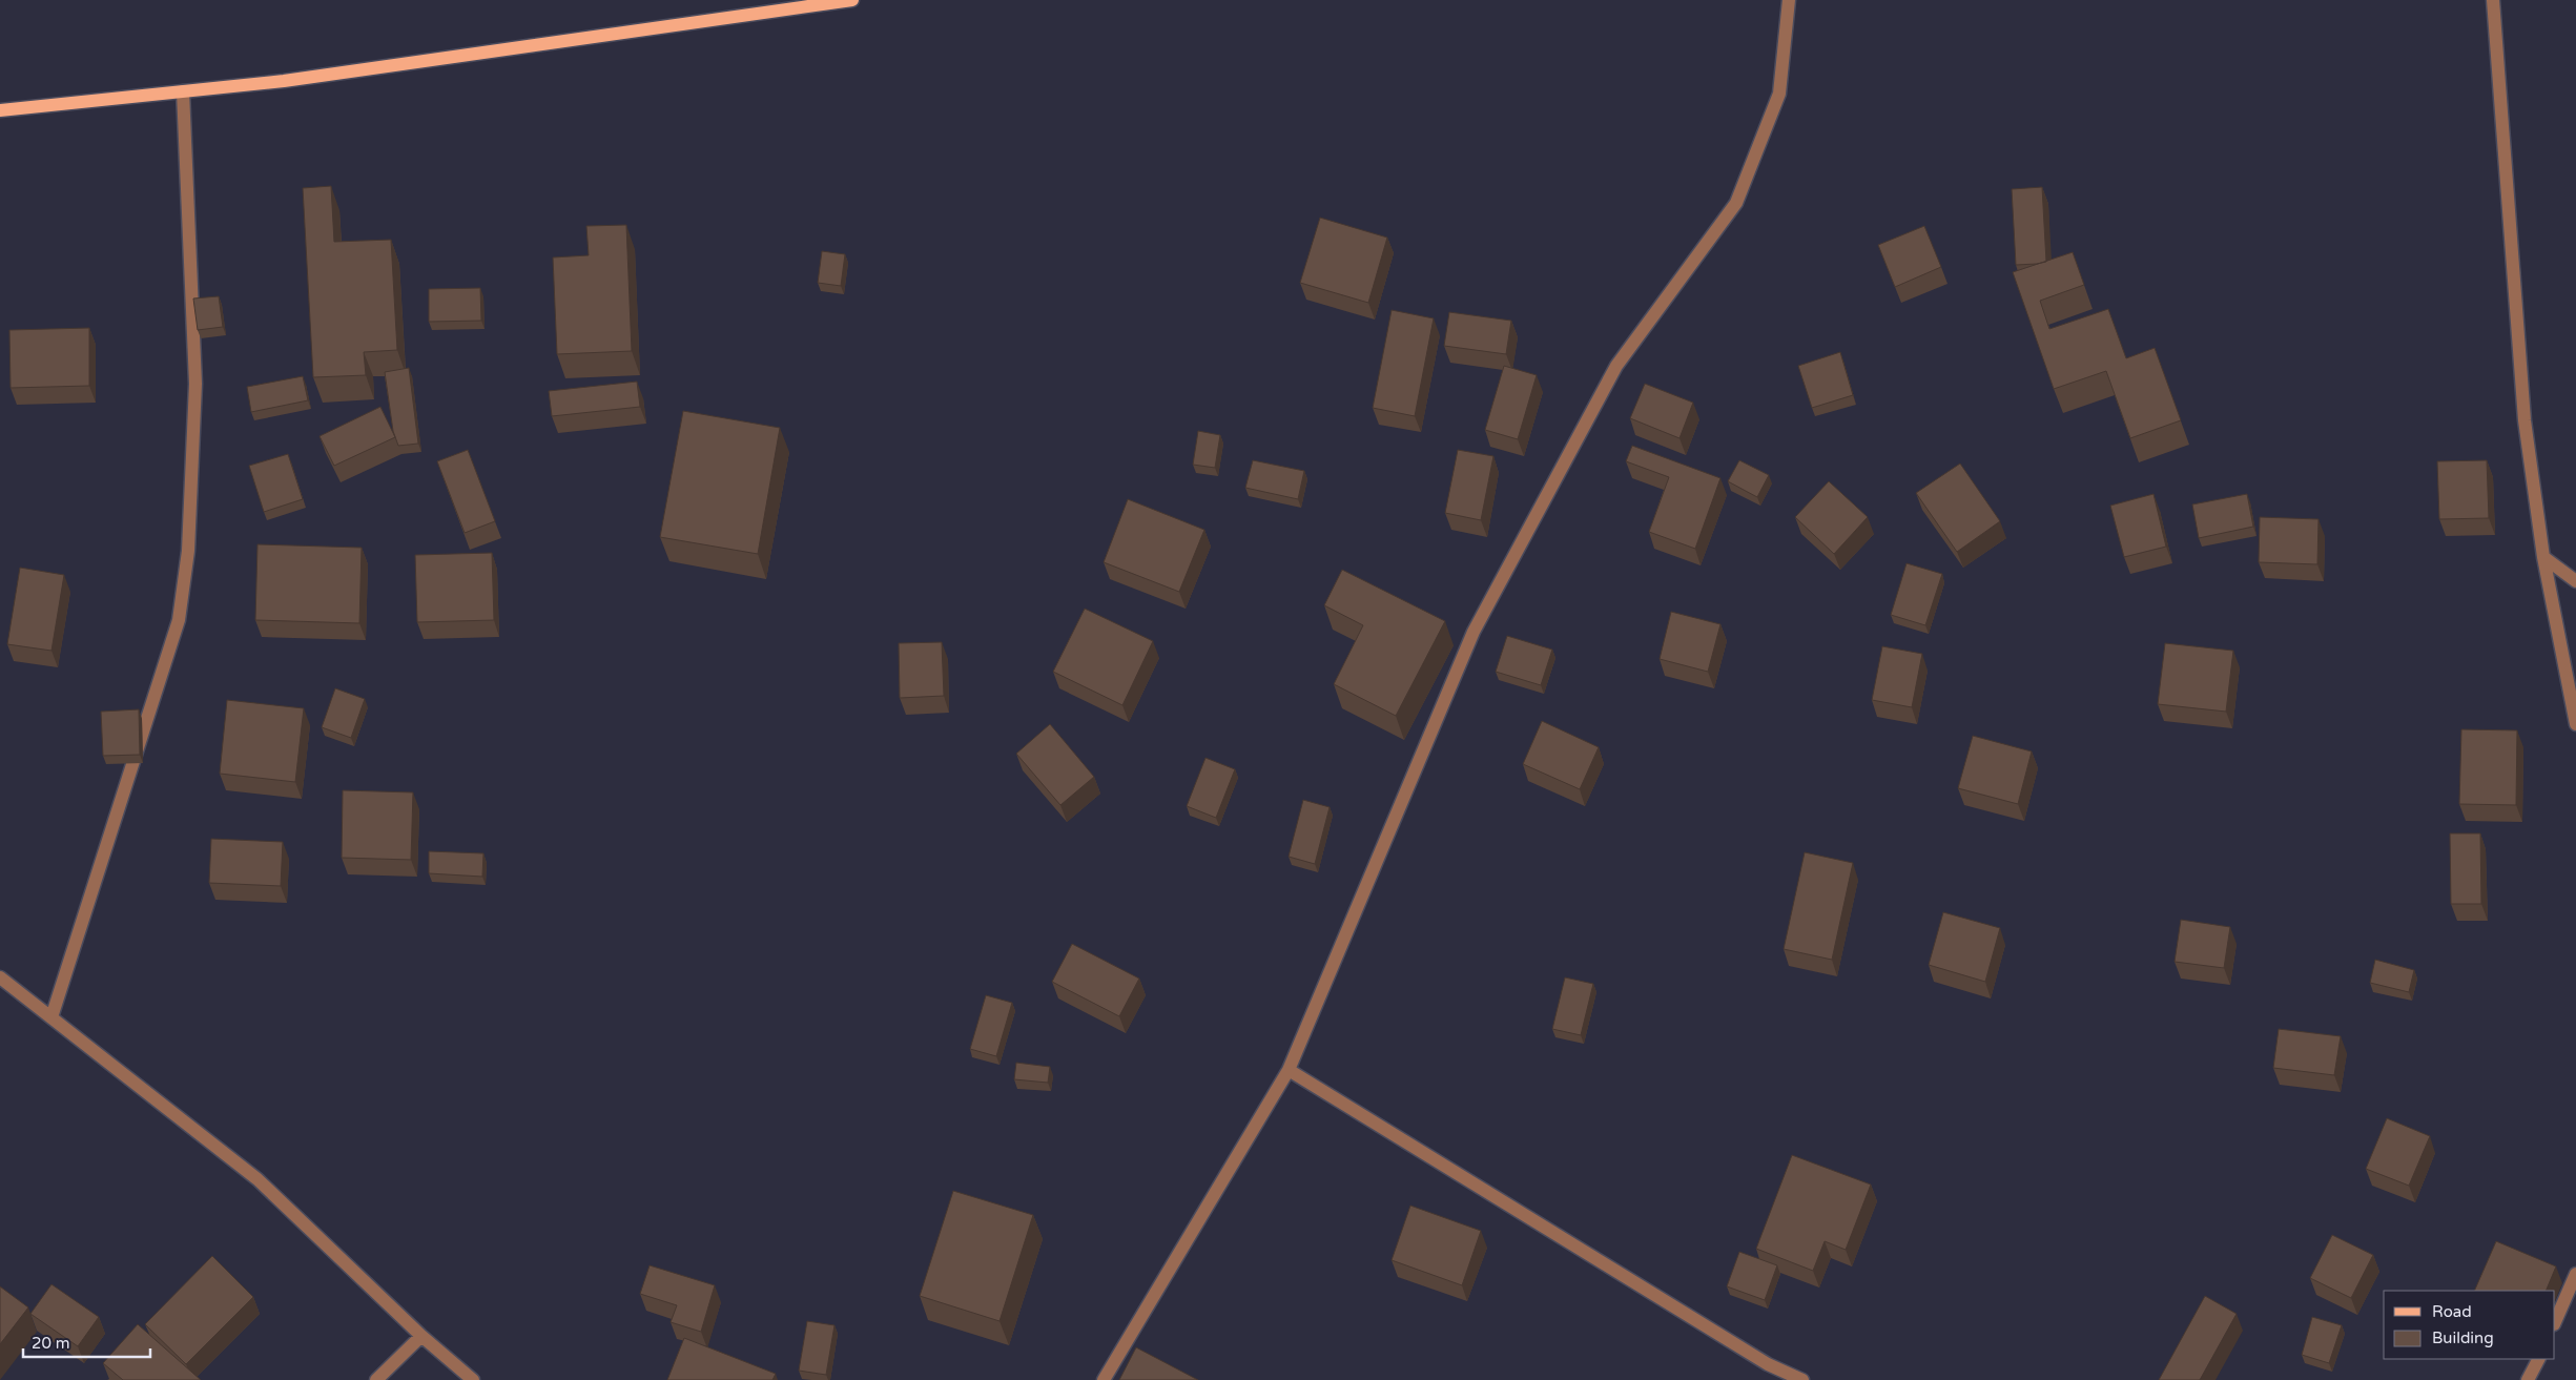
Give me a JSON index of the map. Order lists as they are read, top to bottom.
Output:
{
  "legend": ["Road", "Building"],
  "scale_bar": "20 m"
}
